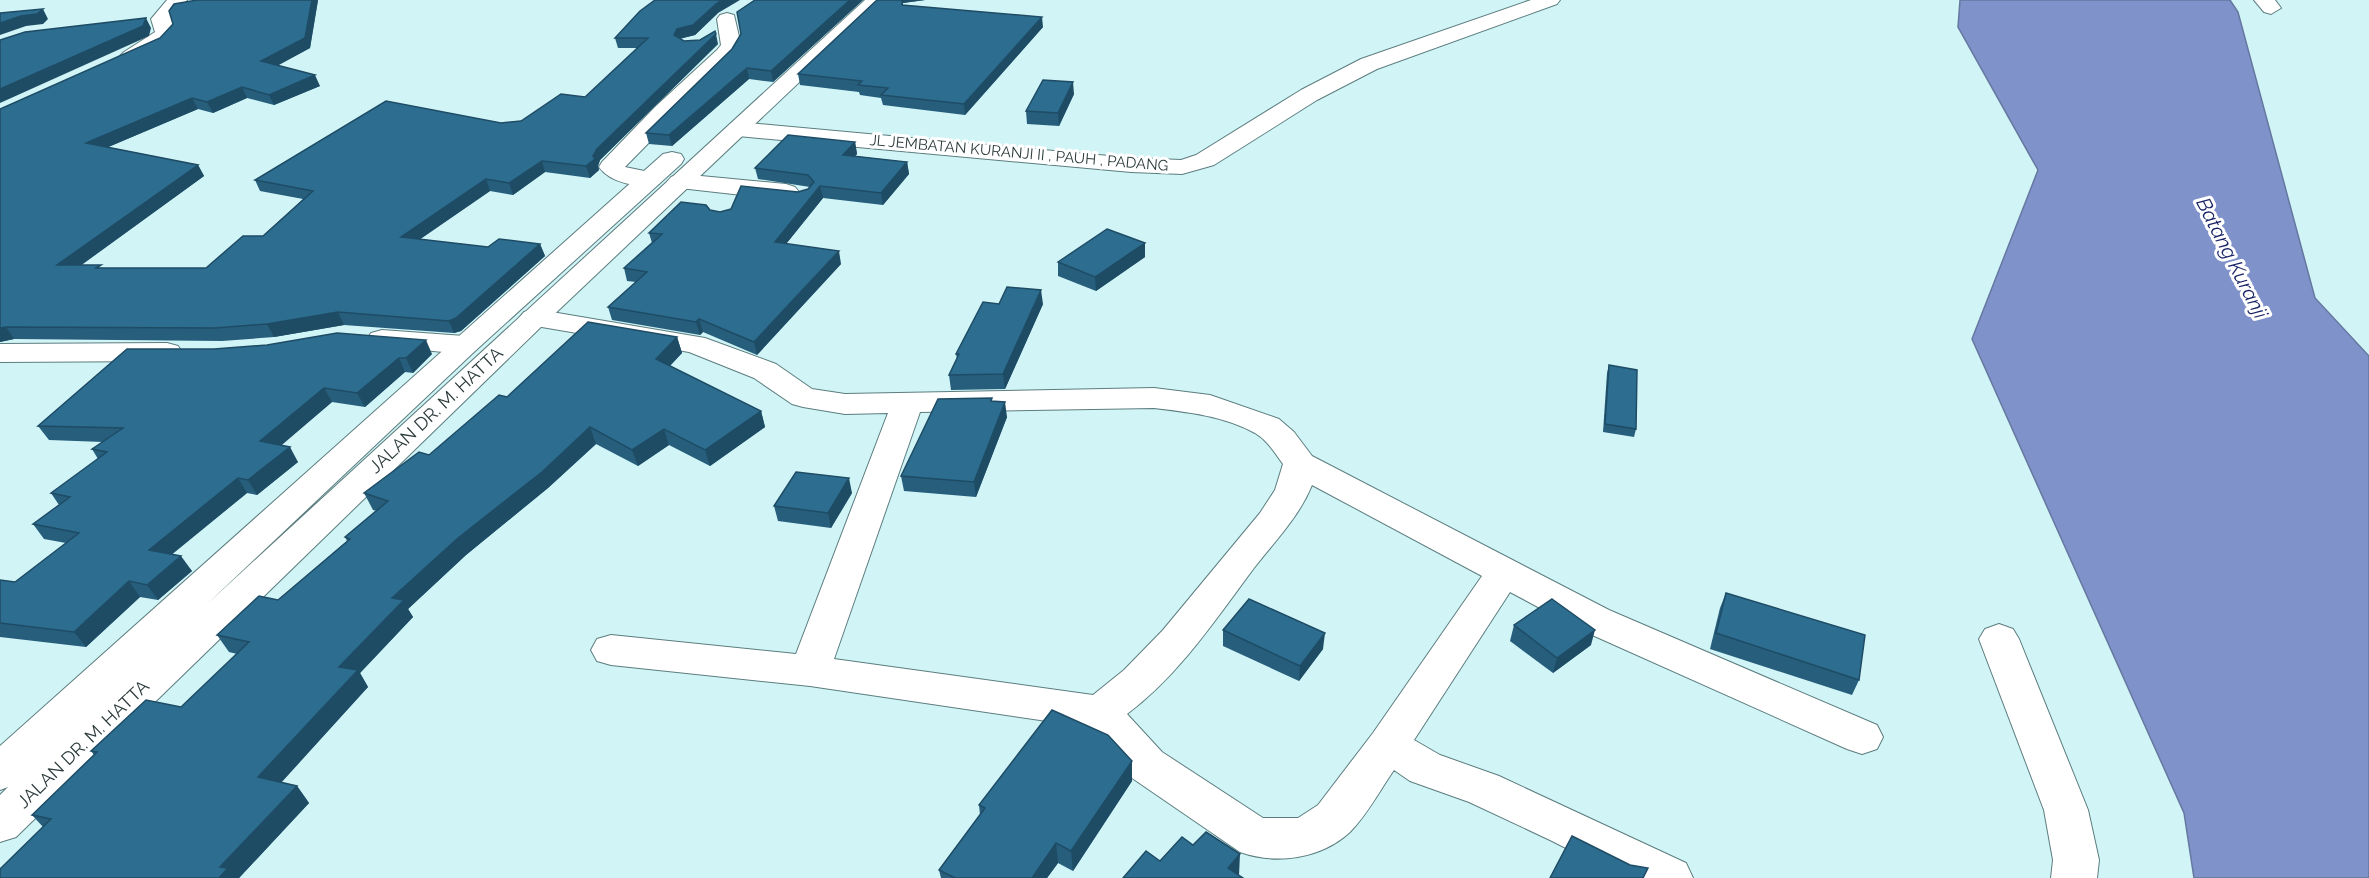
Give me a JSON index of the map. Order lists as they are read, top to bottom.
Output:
{
  "streets": {
    "street": ["JL JEMBATAN KURANJI II , PAUH , PADANG", "JALAN DR. M. HATTA"]
  },
  "crossings": [
    ["JL JEMBATAN KURANJI II , PAUH , PADANG", "JALAN DR. M. HATTA"]
  ],
  "water": ["Batang Kuranji"]
}
